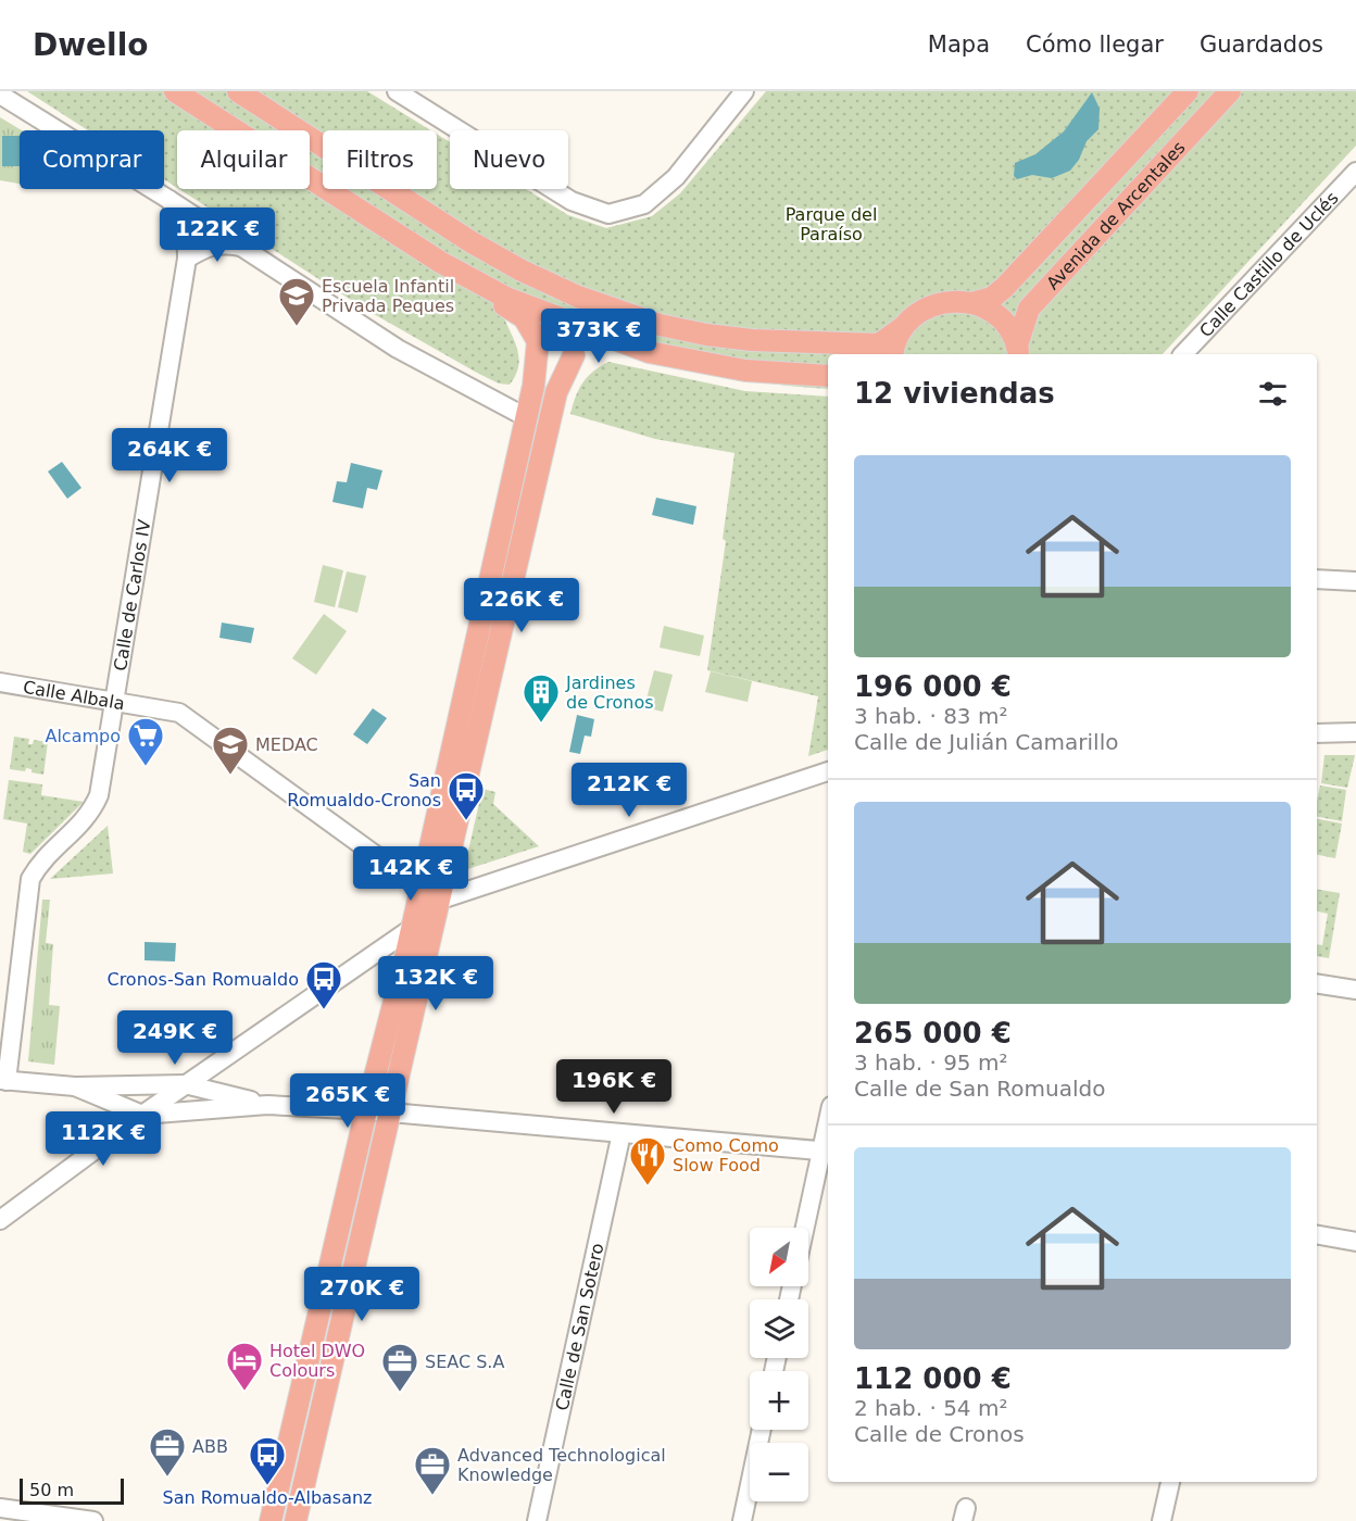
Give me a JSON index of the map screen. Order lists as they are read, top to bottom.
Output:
{
  "streets": {
    "main road": ["Avenida de Arcentales"],
    "street": [
      "Calle Castillo de Uclés",
      "Calle de Carlos IV",
      "Calle Albala",
      "Calle de San Sotero"
    ]
  },
  "crossings": [
    ["Calle de Carlos IV", "Calle Albala"]
  ],
  "parks": ["Parque del Paraíso"],
  "places": {
    "school or university": ["Escuela Infantil Privada Peques", "MEDAC"],
    "building": ["Jardines de Cronos"],
    "supermarket": ["Alcampo"],
    "bus stop": ["San Romualdo-Cronos", "Cronos-San Romualdo", "San Romualdo-Albasanz"],
    "restaurant": ["Como Como Slow Food"],
    "hotel": ["Hotel DWO Colours"],
    "office": ["SEAC S.A", "ABB", "Advanced Technological Knowledge"]
  },
  "scale_bar": "50 m",
  "north": "bottom left",
  "page": {
    "header": "Dwello",
    "nav": ["Mapa", "Cómo llegar", "Guardados"],
    "chip": [
      "Comprar",
      "Alquilar",
      "Filtros",
      "Nuevo"
    ],
    "price": [
      "122K €",
      "373K €",
      "264K €",
      "226K €",
      "212K €",
      "142K €",
      "132K €",
      "249K €",
      "196K €",
      "265K €",
      "112K €",
      "270K €"
    ],
    "heading": "12 viviendas",
    "list": [
      {
        "name": "196 000 €",
        "note": "3 hab. · 83 m² · Calle de Julián Camarillo"
      },
      {
        "name": "265 000 €",
        "note": "3 hab. · 95 m² · Calle de San Romualdo"
      },
      {
        "name": "112 000 €",
        "note": "2 hab. · 54 m² · Calle de Cronos"
      }
    ],
    "map_buttons": ["+", "−"],
    "scale": "50 m"
  }
}
